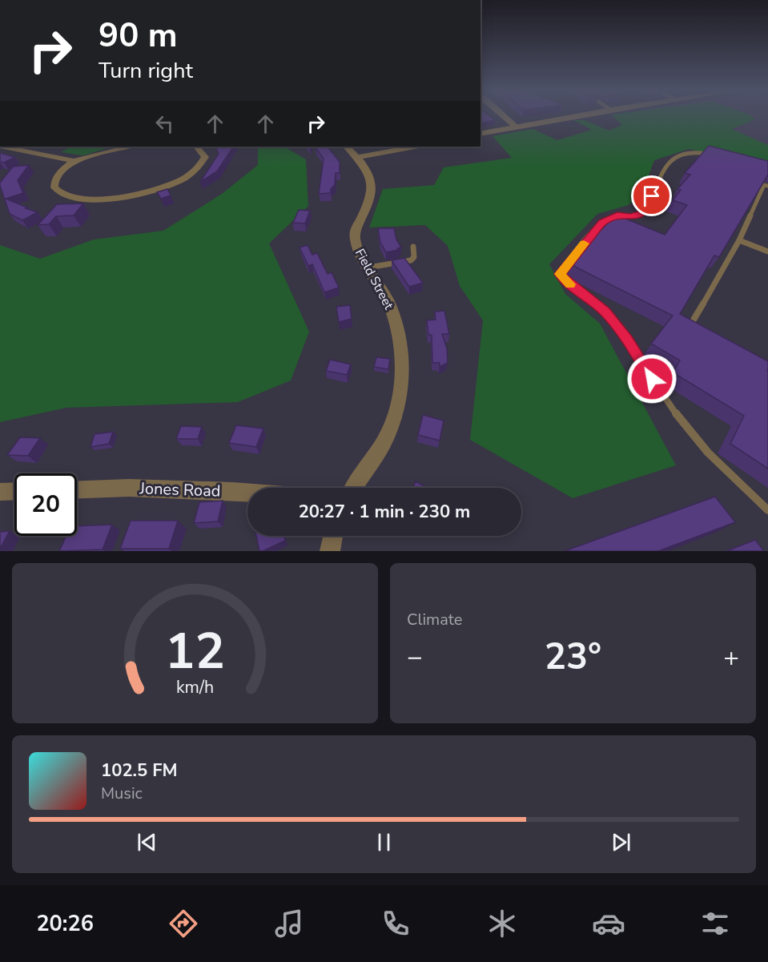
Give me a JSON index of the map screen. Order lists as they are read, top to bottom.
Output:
{
  "streets": {
    "street": ["Field Street", "Jones Road"]
  },
  "page": {
    "turn": ["90 m", "Turn right"],
    "limit": "20",
    "trip": "20:27 · 1 min · 230 m",
    "tile": "Climate",
    "heat": ["−", "23°", "+"],
    "song": ["102.5 FM", "Music"],
    "tabs": "20:26",
    "gauge": ["12", "km/h"]
  }
}
